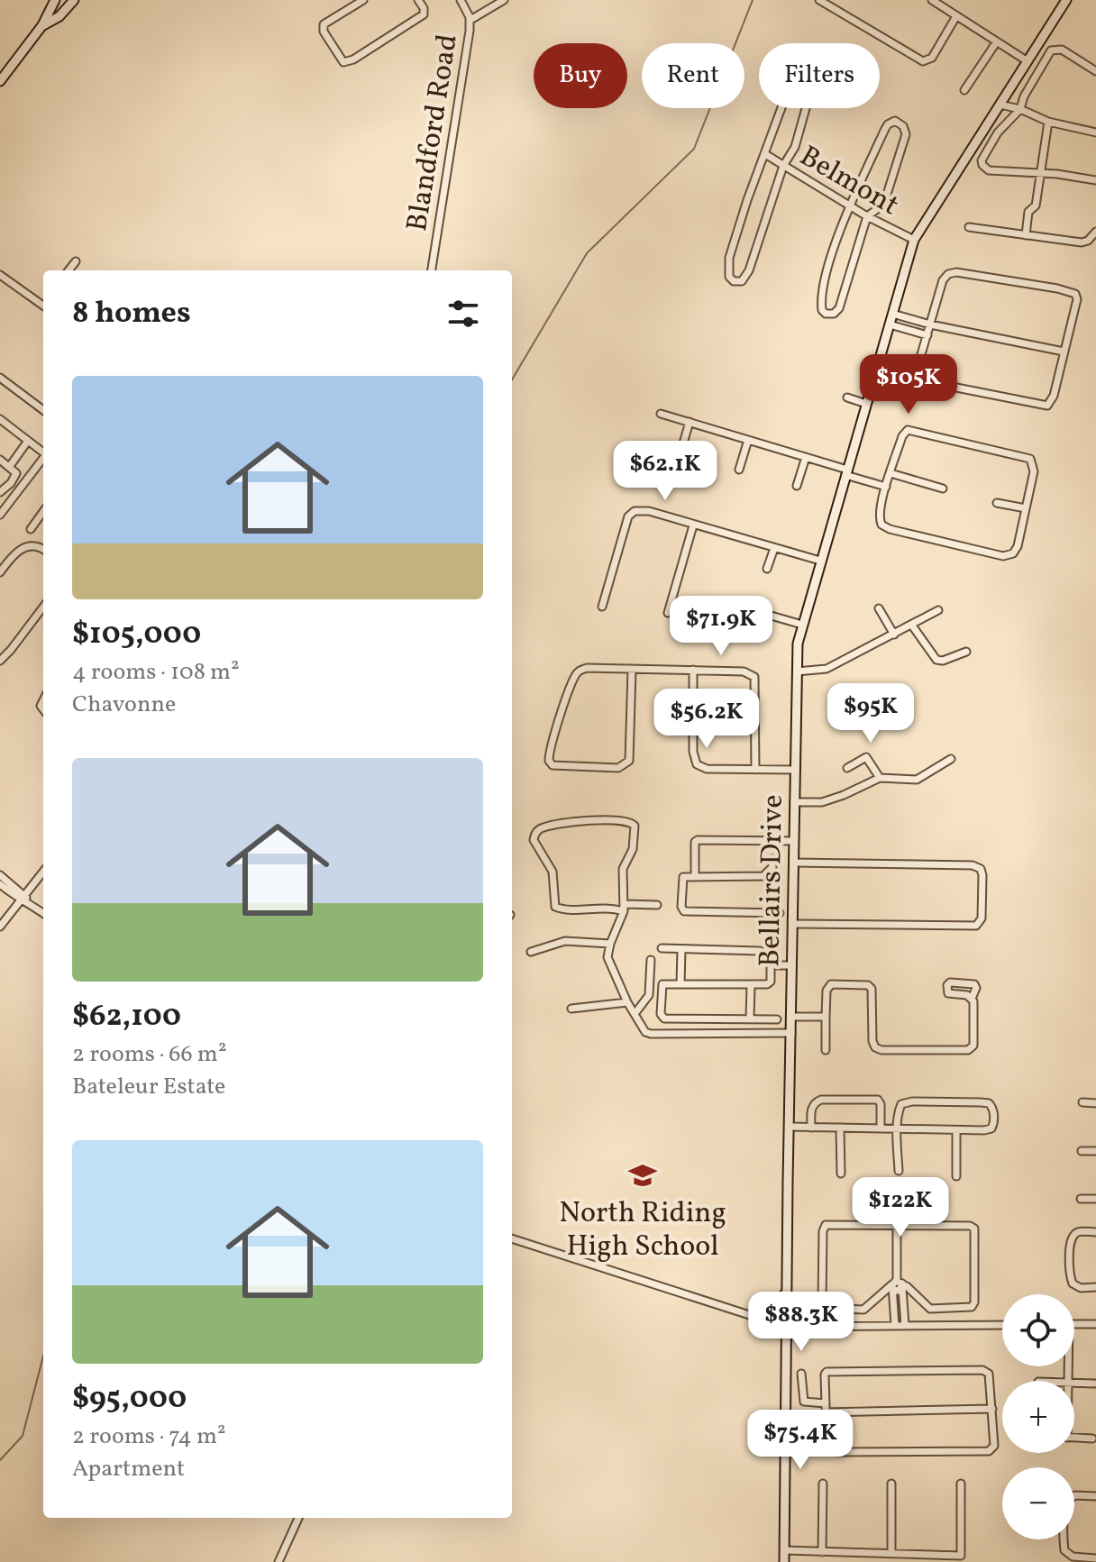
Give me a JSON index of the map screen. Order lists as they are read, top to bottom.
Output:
{
  "streets": {
    "street": ["Blandford Road", "Belmont", "Bellairs Drive"]
  },
  "crossings": [
    ["Belmont", "Bellairs Drive"]
  ],
  "places": {
    "school or university": ["North Riding High School"]
  },
  "page": {
    "chip": ["Buy", "Rent", "Filters"],
    "heading": "8 homes",
    "price": [
      "$105K",
      "$62.1K",
      "$71.9K",
      "$95K",
      "$56.2K",
      "$122K",
      "$88.3K",
      "$75.4K"
    ],
    "list": [
      {
        "name": "$105,000",
        "note": "4 rooms · 108 m² · Chavonne"
      },
      {
        "name": "$62,100",
        "note": "2 rooms · 66 m² · Bateleur Estate"
      },
      {
        "name": "$95,000",
        "note": "2 rooms · 74 m² · Apartment"
      }
    ],
    "map_buttons": ["+", "−"]
  }
}
